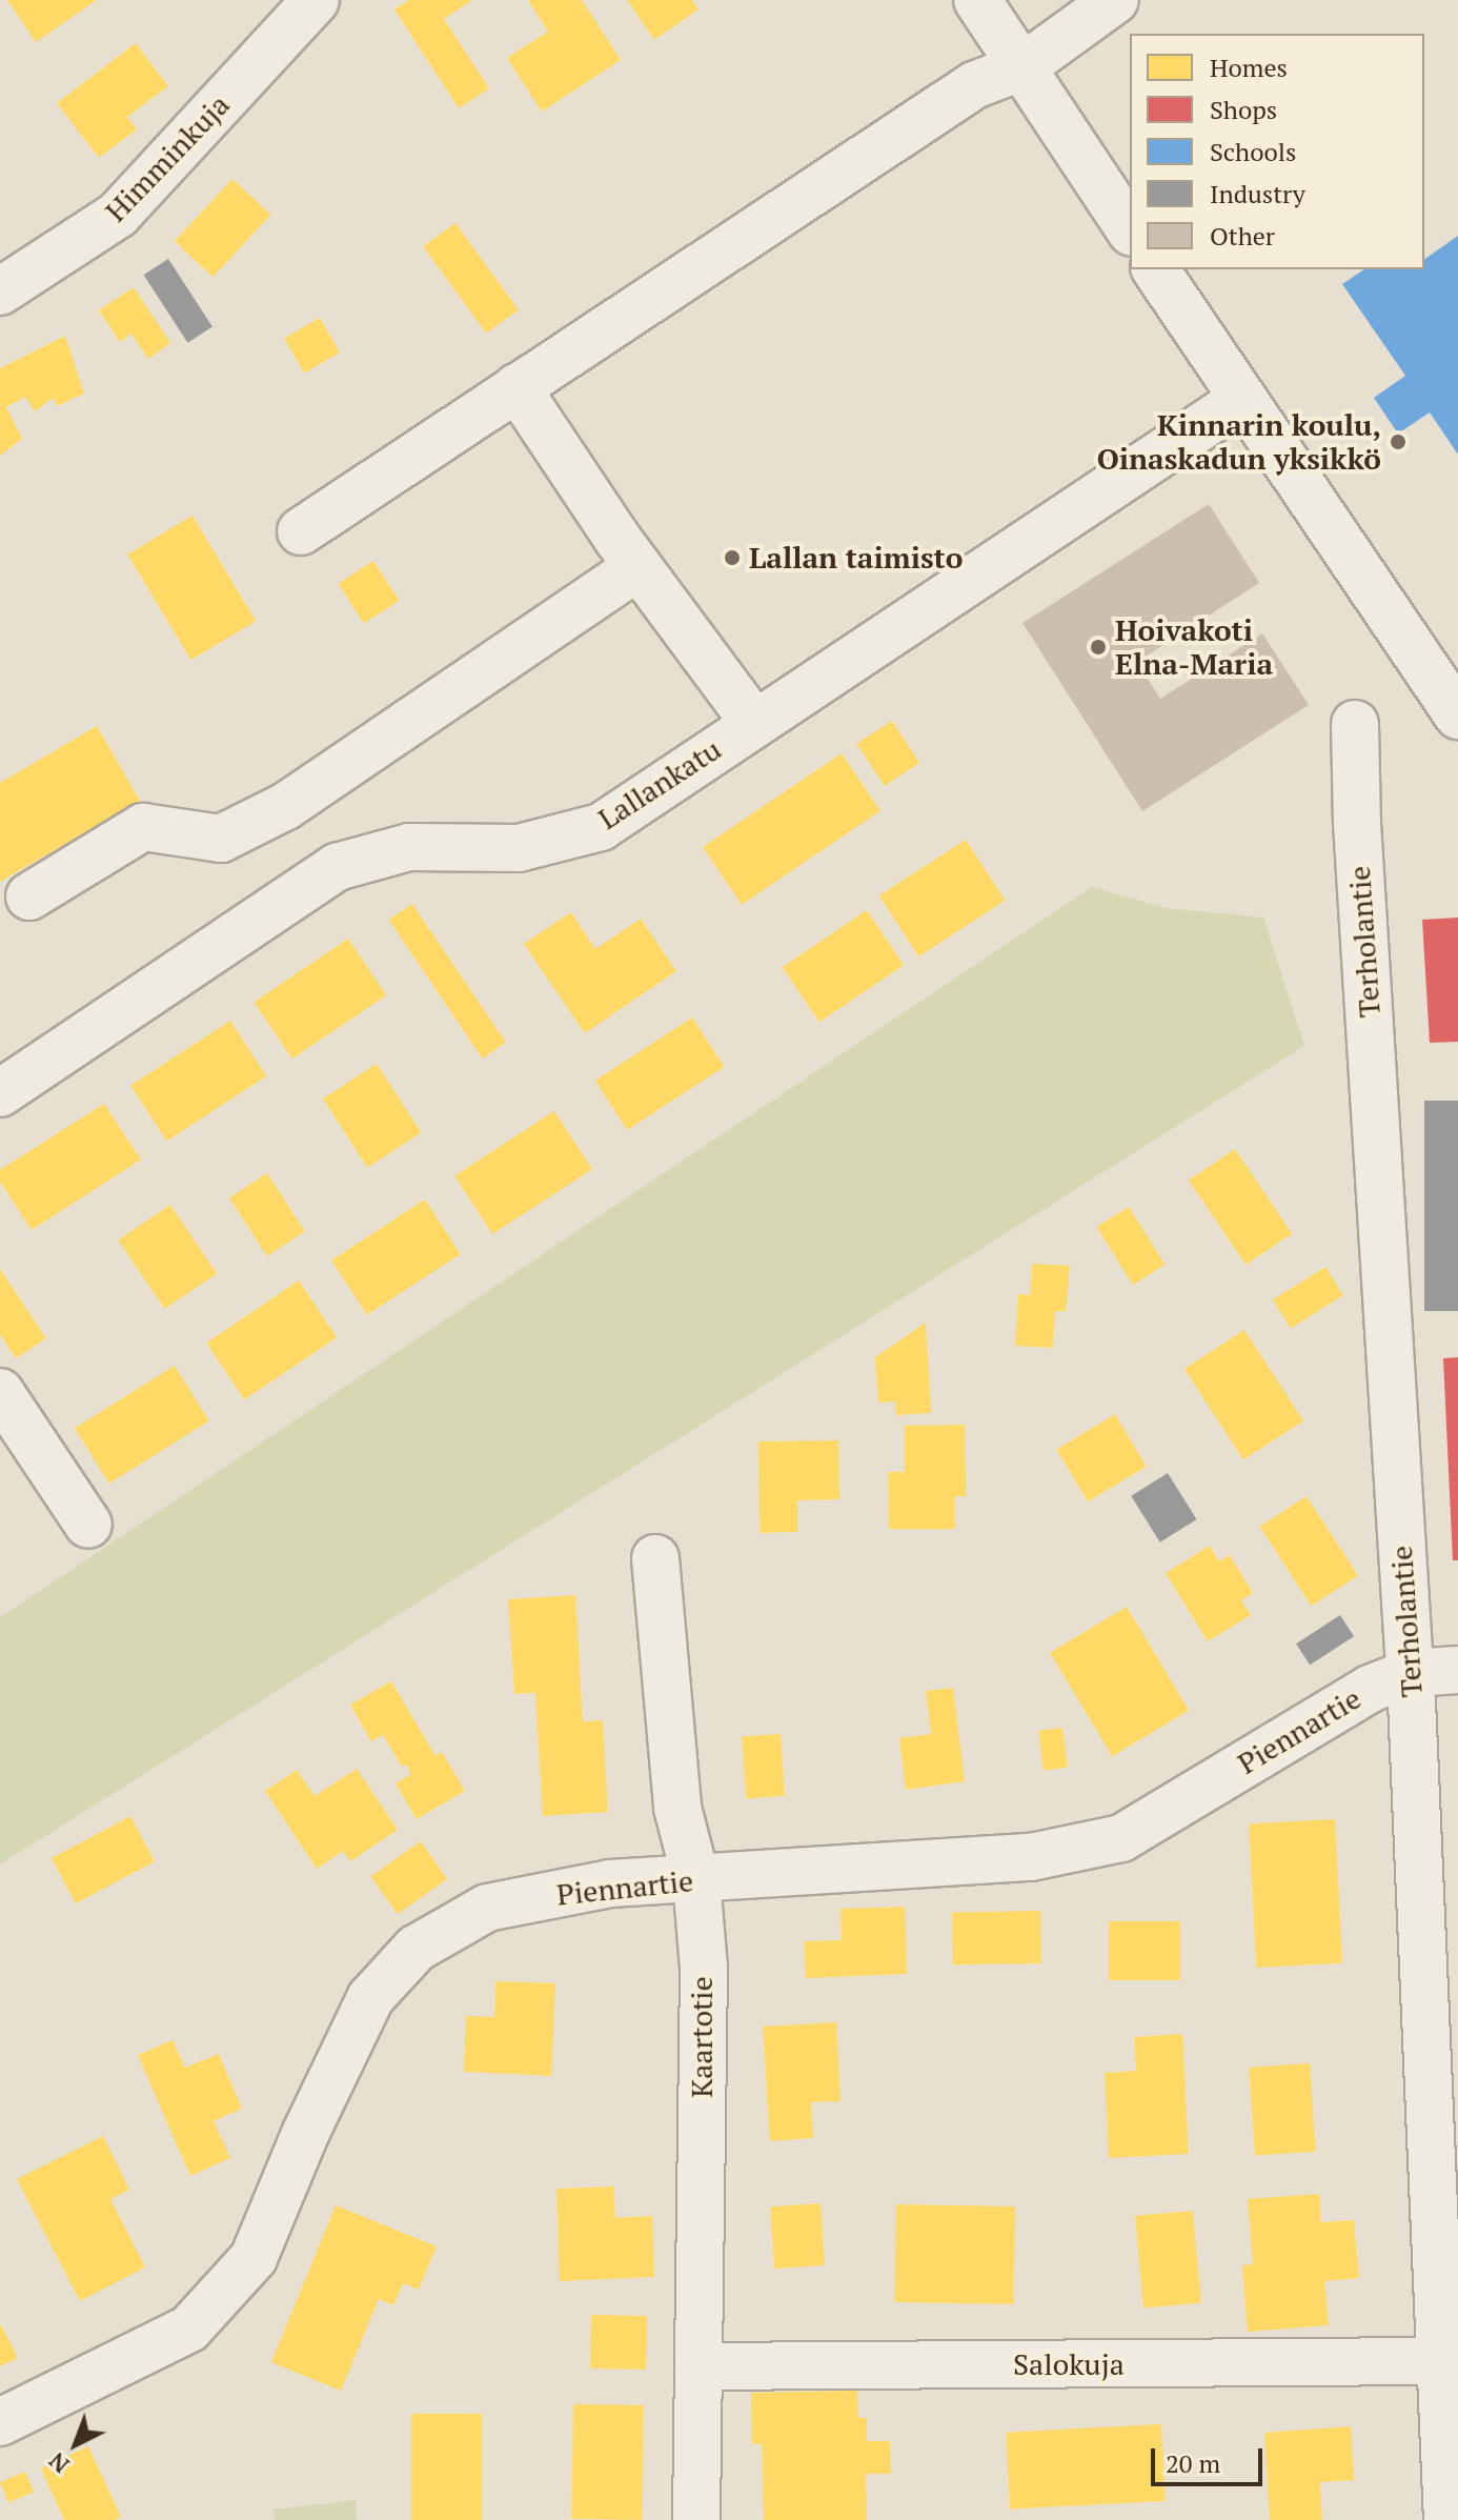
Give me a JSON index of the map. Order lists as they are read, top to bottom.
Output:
{
  "streets": {
    "street": [
      "Himminkuja",
      "Lallankatu",
      "Terholantie",
      "Piennartie",
      "Kaartotie",
      "Salokuja"
    ]
  },
  "crossings": [
    ["Terholantie", "Piennartie"],
    ["Terholantie", "Salokuja"],
    ["Piennartie", "Kaartotie"],
    ["Kaartotie", "Salokuja"]
  ],
  "places": ["Kinnarin koulu, Oinaskadun yksikkö", "Lallan taimisto", "Hoivakoti Elna-Maria"],
  "legend": [
    "Homes",
    "Shops",
    "Schools",
    "Industry",
    "Other"
  ],
  "scale_bar": "20 m",
  "north": "bottom left"
}
